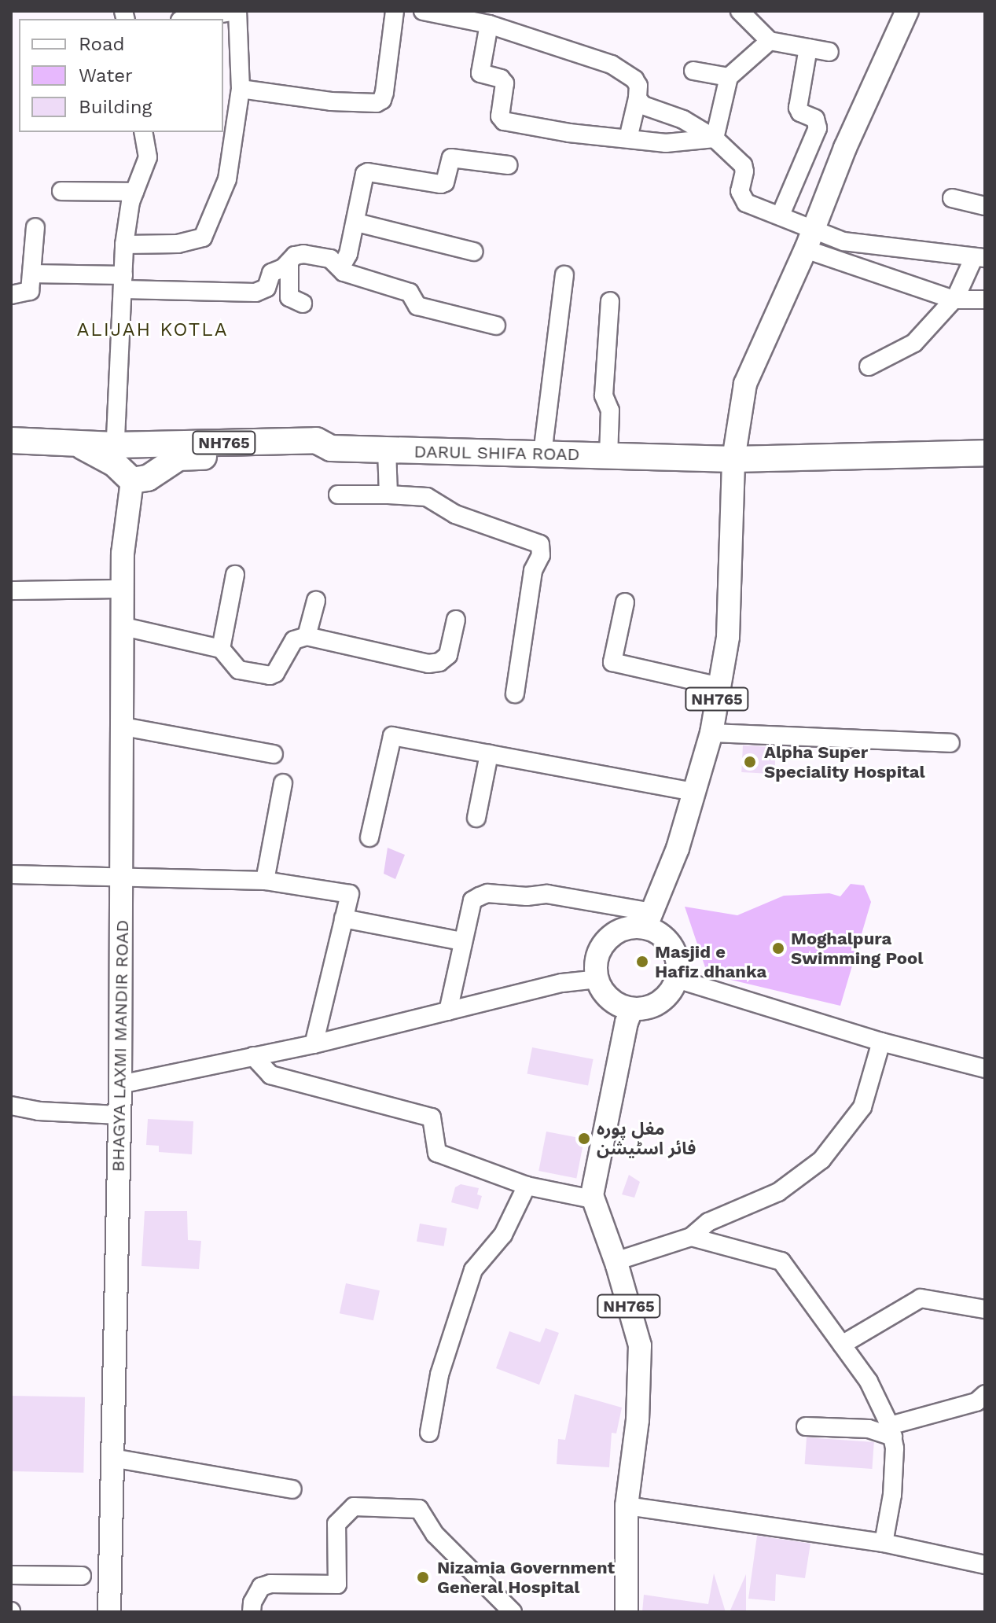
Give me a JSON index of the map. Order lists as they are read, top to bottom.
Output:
{
  "streets": {
    "highway": ["NH765", "DARUL SHIFA ROAD"],
    "main road": ["BHAGYA LAXMI MANDIR ROAD"]
  },
  "crossings": [
    ["NH765", "DARUL SHIFA ROAD"],
    ["NH765", "BHAGYA LAXMI MANDIR ROAD"],
    ["DARUL SHIFA ROAD", "BHAGYA LAXMI MANDIR ROAD"]
  ],
  "districts": ["ALIJAH KOTLA"],
  "places": [
    "Alpha Super Speciality Hospital",
    "Moghalpura Swimming Pool",
    "Masjid e Hafiz dhanka",
    "مغل پورہ فائر اسٹیشن",
    "Nizamia Government General Hospital"
  ],
  "legend": ["Road", "Water", "Building"]
}
